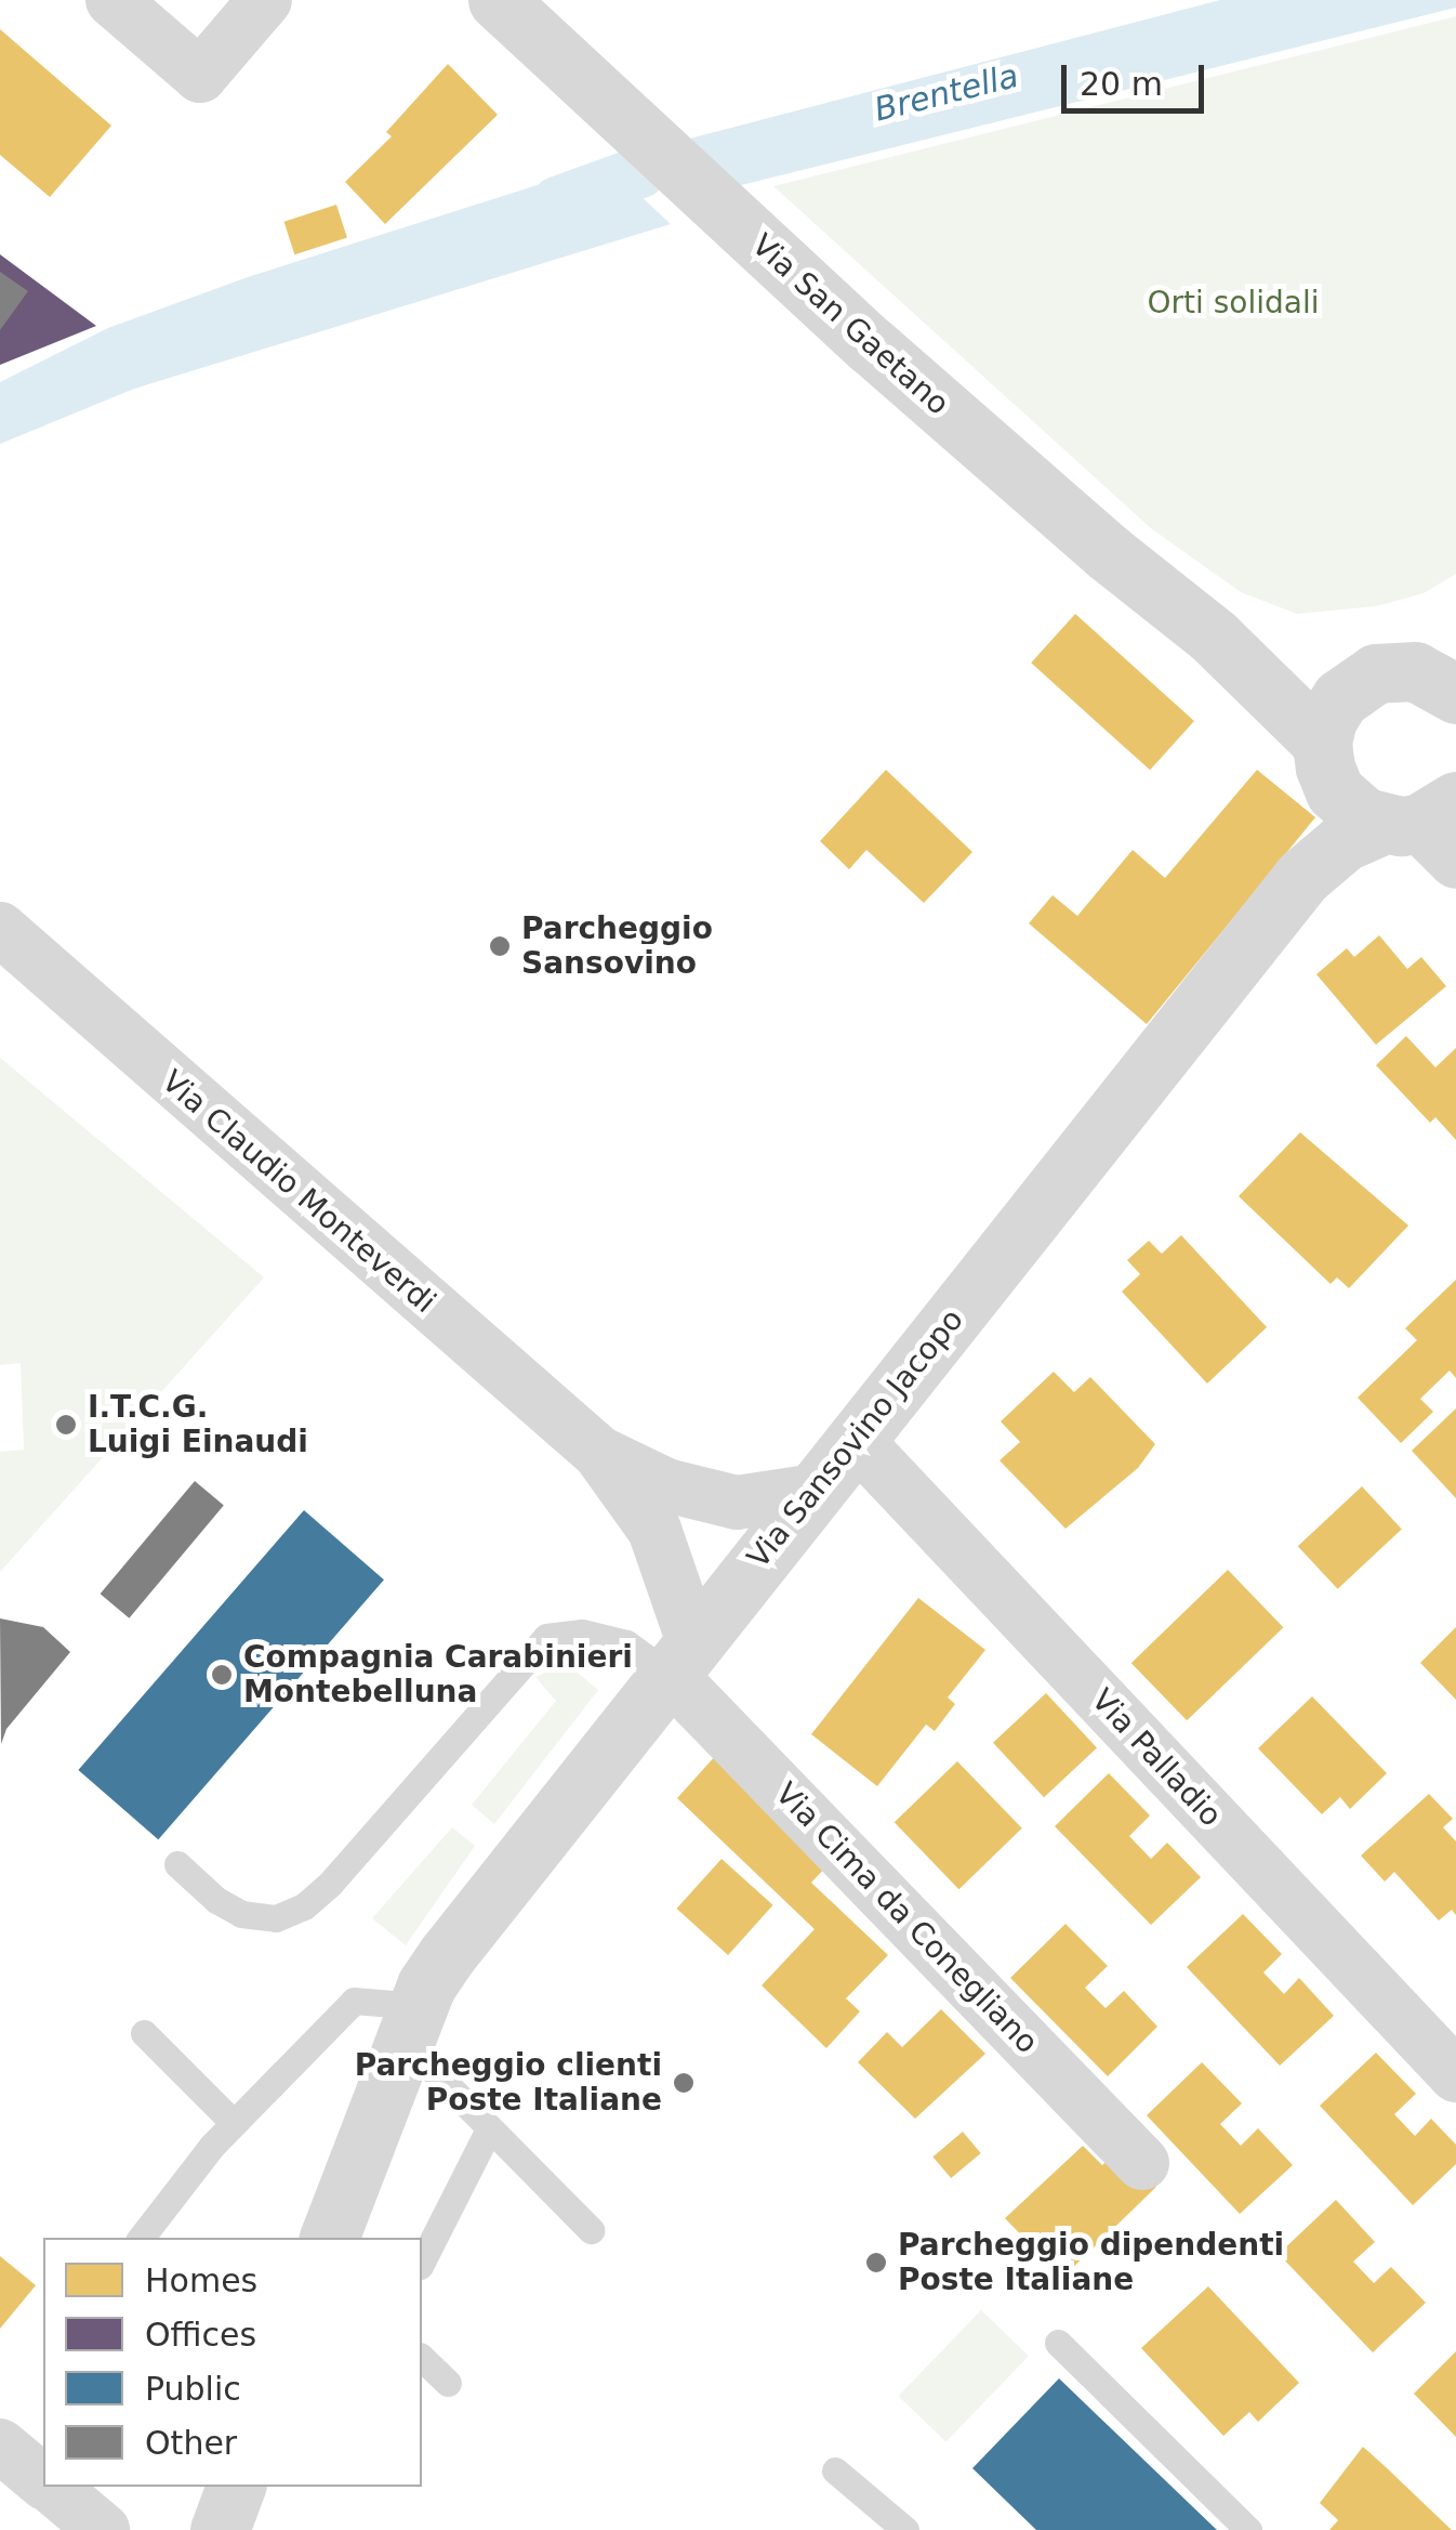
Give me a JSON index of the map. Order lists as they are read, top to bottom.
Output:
{
  "streets": {
    "street": [
      "Via San Gaetano",
      "Via Claudio Monteverdi",
      "Via Sansovino Jacopo",
      "Via Palladio",
      "Via Cima da Conegliano"
    ]
  },
  "crossings": [
    ["Via San Gaetano", "Via Sansovino Jacopo"],
    ["Via Claudio Monteverdi", "Via Sansovino Jacopo"],
    ["Via Claudio Monteverdi", "Via Cima da Conegliano"],
    ["Via Sansovino Jacopo", "Via Palladio"],
    ["Via Sansovino Jacopo", "Via Cima da Conegliano"]
  ],
  "water": ["Brentella"],
  "parks": ["Orti solidali"],
  "places": [
    "Parcheggio Sansovino",
    "I.T.C.G. Luigi Einaudi",
    "Compagnia Carabinieri Montebelluna",
    "Parcheggio clienti Poste Italiane",
    "Parcheggio dipendenti Poste Italiane"
  ],
  "legend": [
    "Homes",
    "Offices",
    "Public",
    "Other"
  ],
  "scale_bar": "20 m"
}
